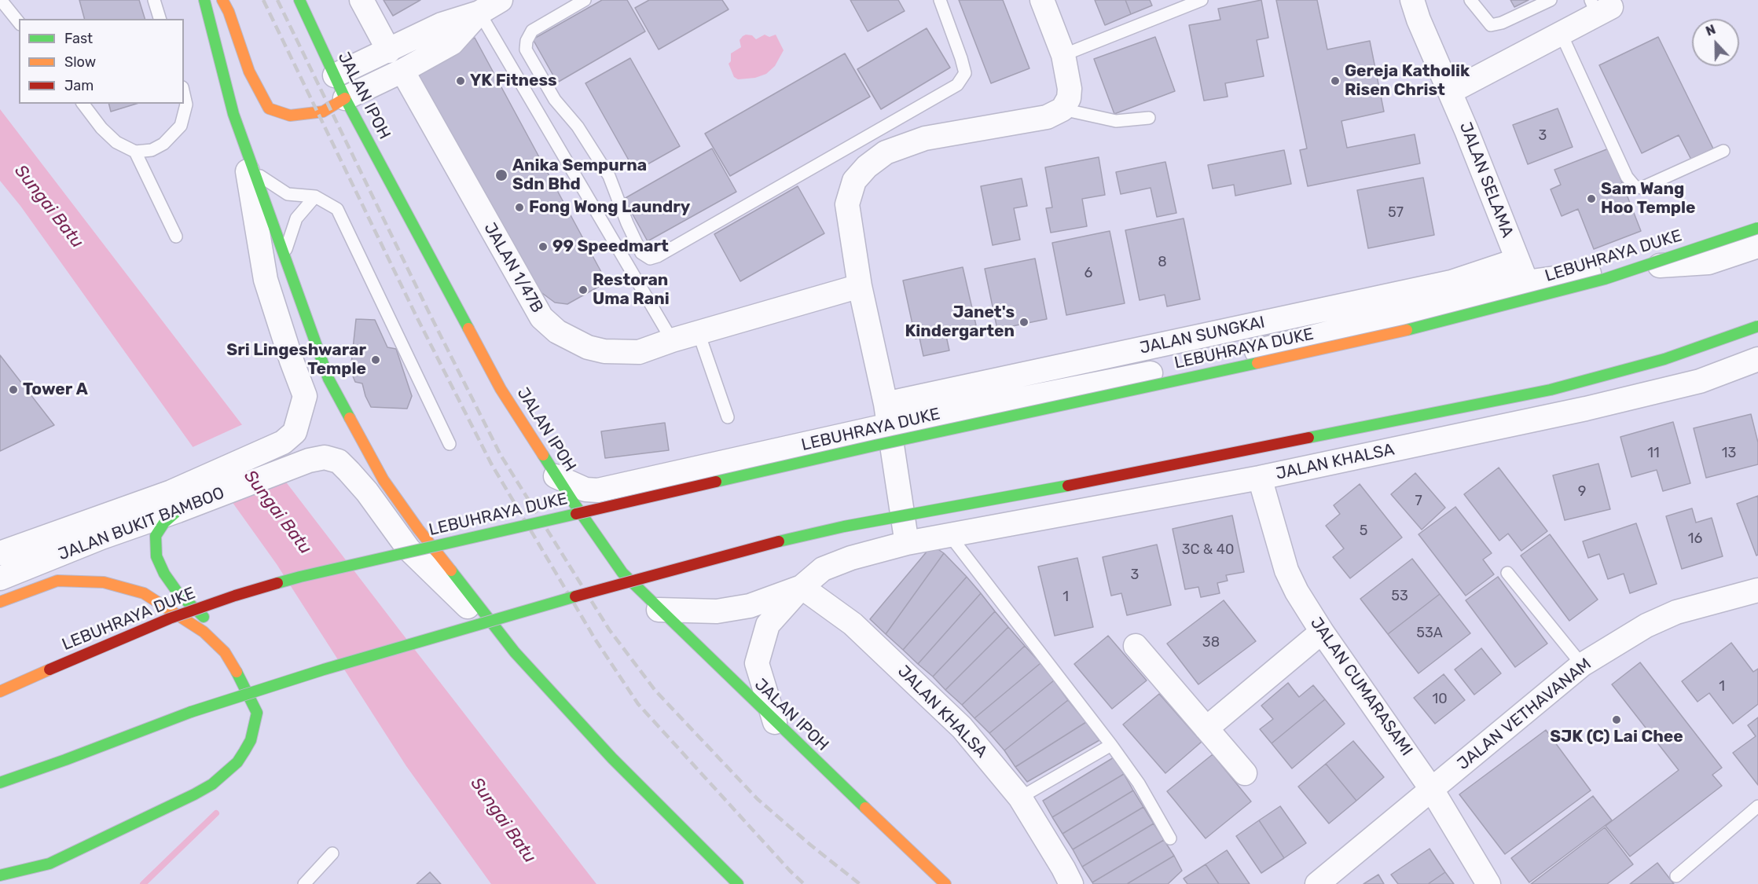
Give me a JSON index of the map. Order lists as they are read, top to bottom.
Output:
{
  "streets": {
    "main road": ["JALAN IPOH", "LEBUHRAYA DUKE"],
    "street": [
      "JALAN SELAMA",
      "JALAN 1/47B",
      "JALAN SUNGKAI",
      "JALAN KHALSA",
      "JALAN BUKIT BAMBOO",
      "JALAN CUMARASAMI",
      "JALAN VETHAVANAM"
    ]
  },
  "crossings": [
    ["JALAN IPOH", "JALAN KHALSA"],
    ["JALAN SELAMA", "JALAN SUNGKAI"],
    ["JALAN KHALSA", "JALAN CUMARASAMI"],
    ["JALAN CUMARASAMI", "JALAN VETHAVANAM"]
  ],
  "water": ["Sungai Batu"],
  "places": [
    "YK Fitness",
    "Gereja Katholik Risen Christ",
    "Anika Sempurna Sdn Bhd",
    "Sam Wang Hoo Temple",
    "Fong Wong Laundry",
    "99 Speedmart",
    "Restoran Uma Rani",
    "Janet's Kindergarten",
    "Sri Lingeshwarar Temple",
    "Tower A",
    "SJK (C) Lai Chee"
  ],
  "house_numbers": [
    "3",
    "57",
    "8",
    "6",
    "11",
    "13",
    "9",
    "7",
    "5",
    "16",
    "3C & 40",
    "3",
    "53",
    "1",
    "53A",
    "38",
    "1",
    "10"
  ],
  "legend": ["Fast", "Slow", "Jam"],
  "north": "top"
}
